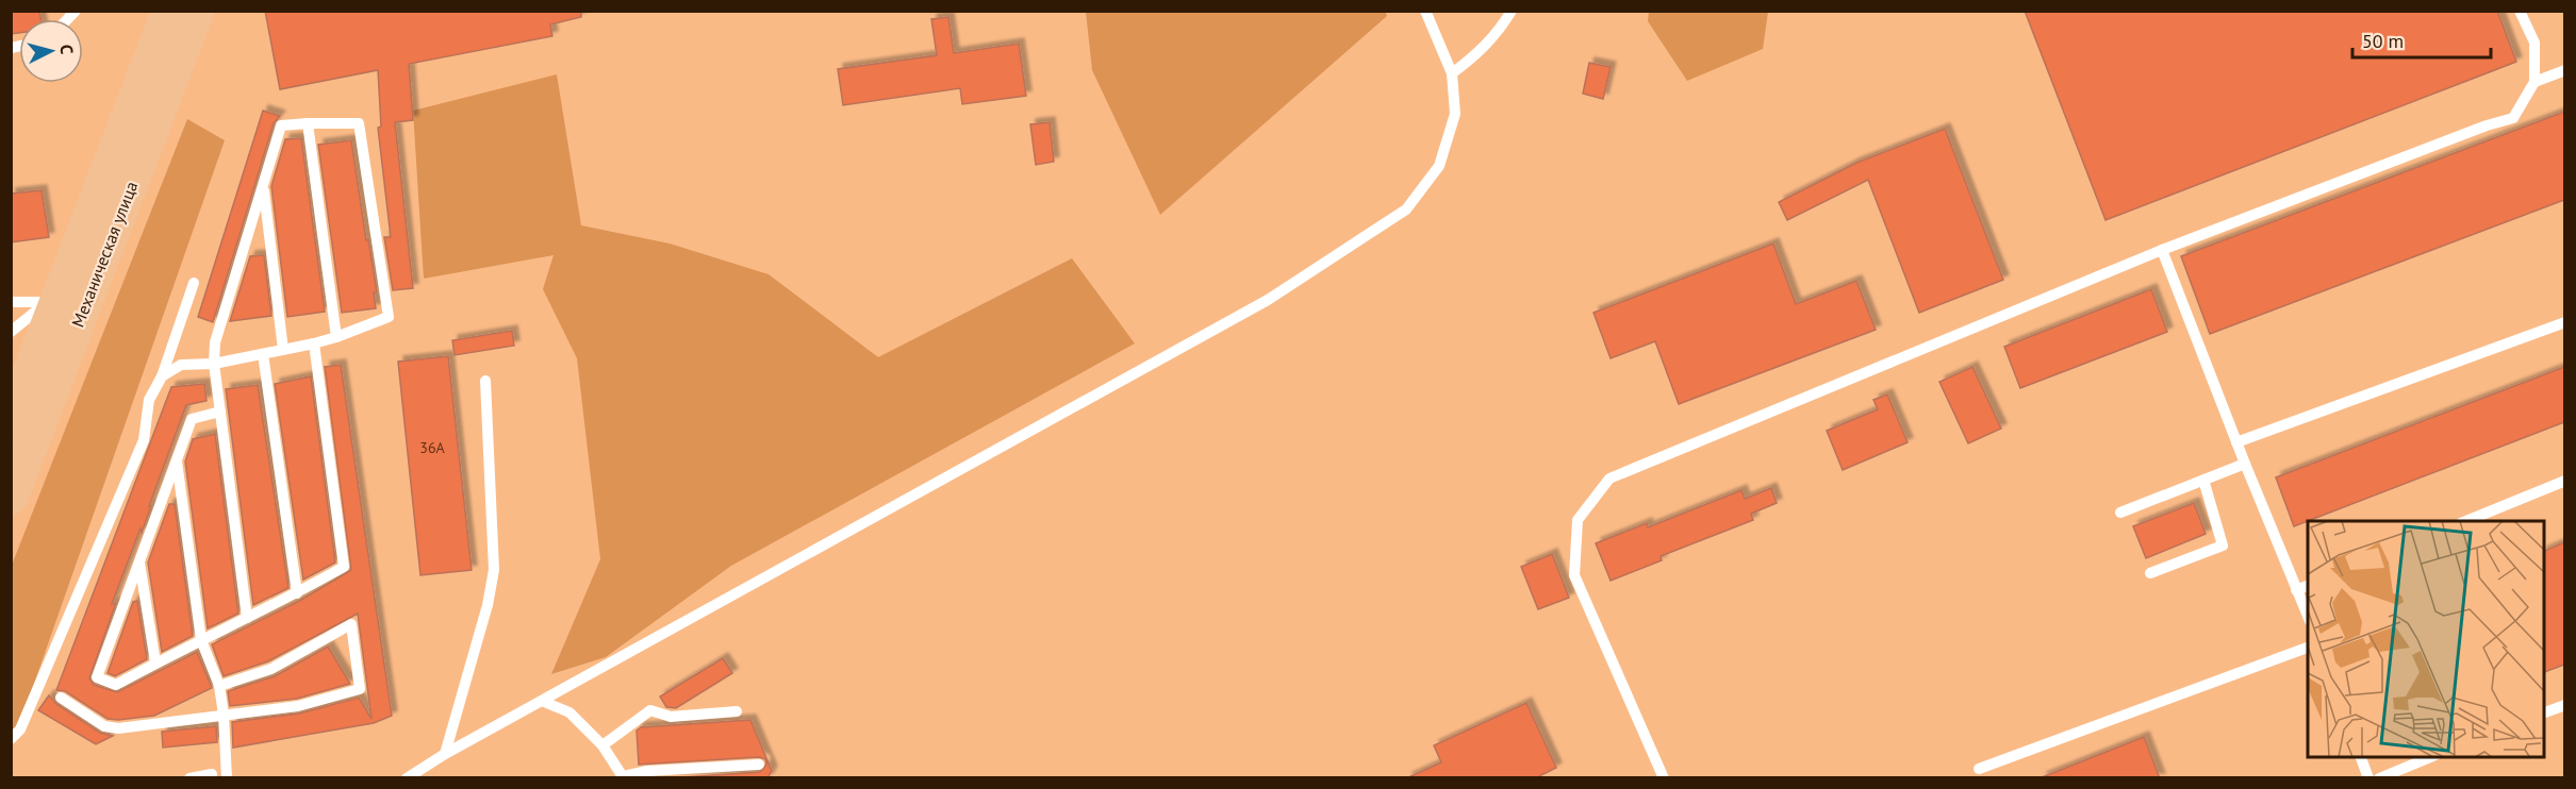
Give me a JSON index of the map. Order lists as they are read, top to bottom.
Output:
{
  "streets": {
    "main road": ["Механическая улица"]
  },
  "house_numbers": ["36А"],
  "scale_bar": "50 m",
  "north": "right"
}
